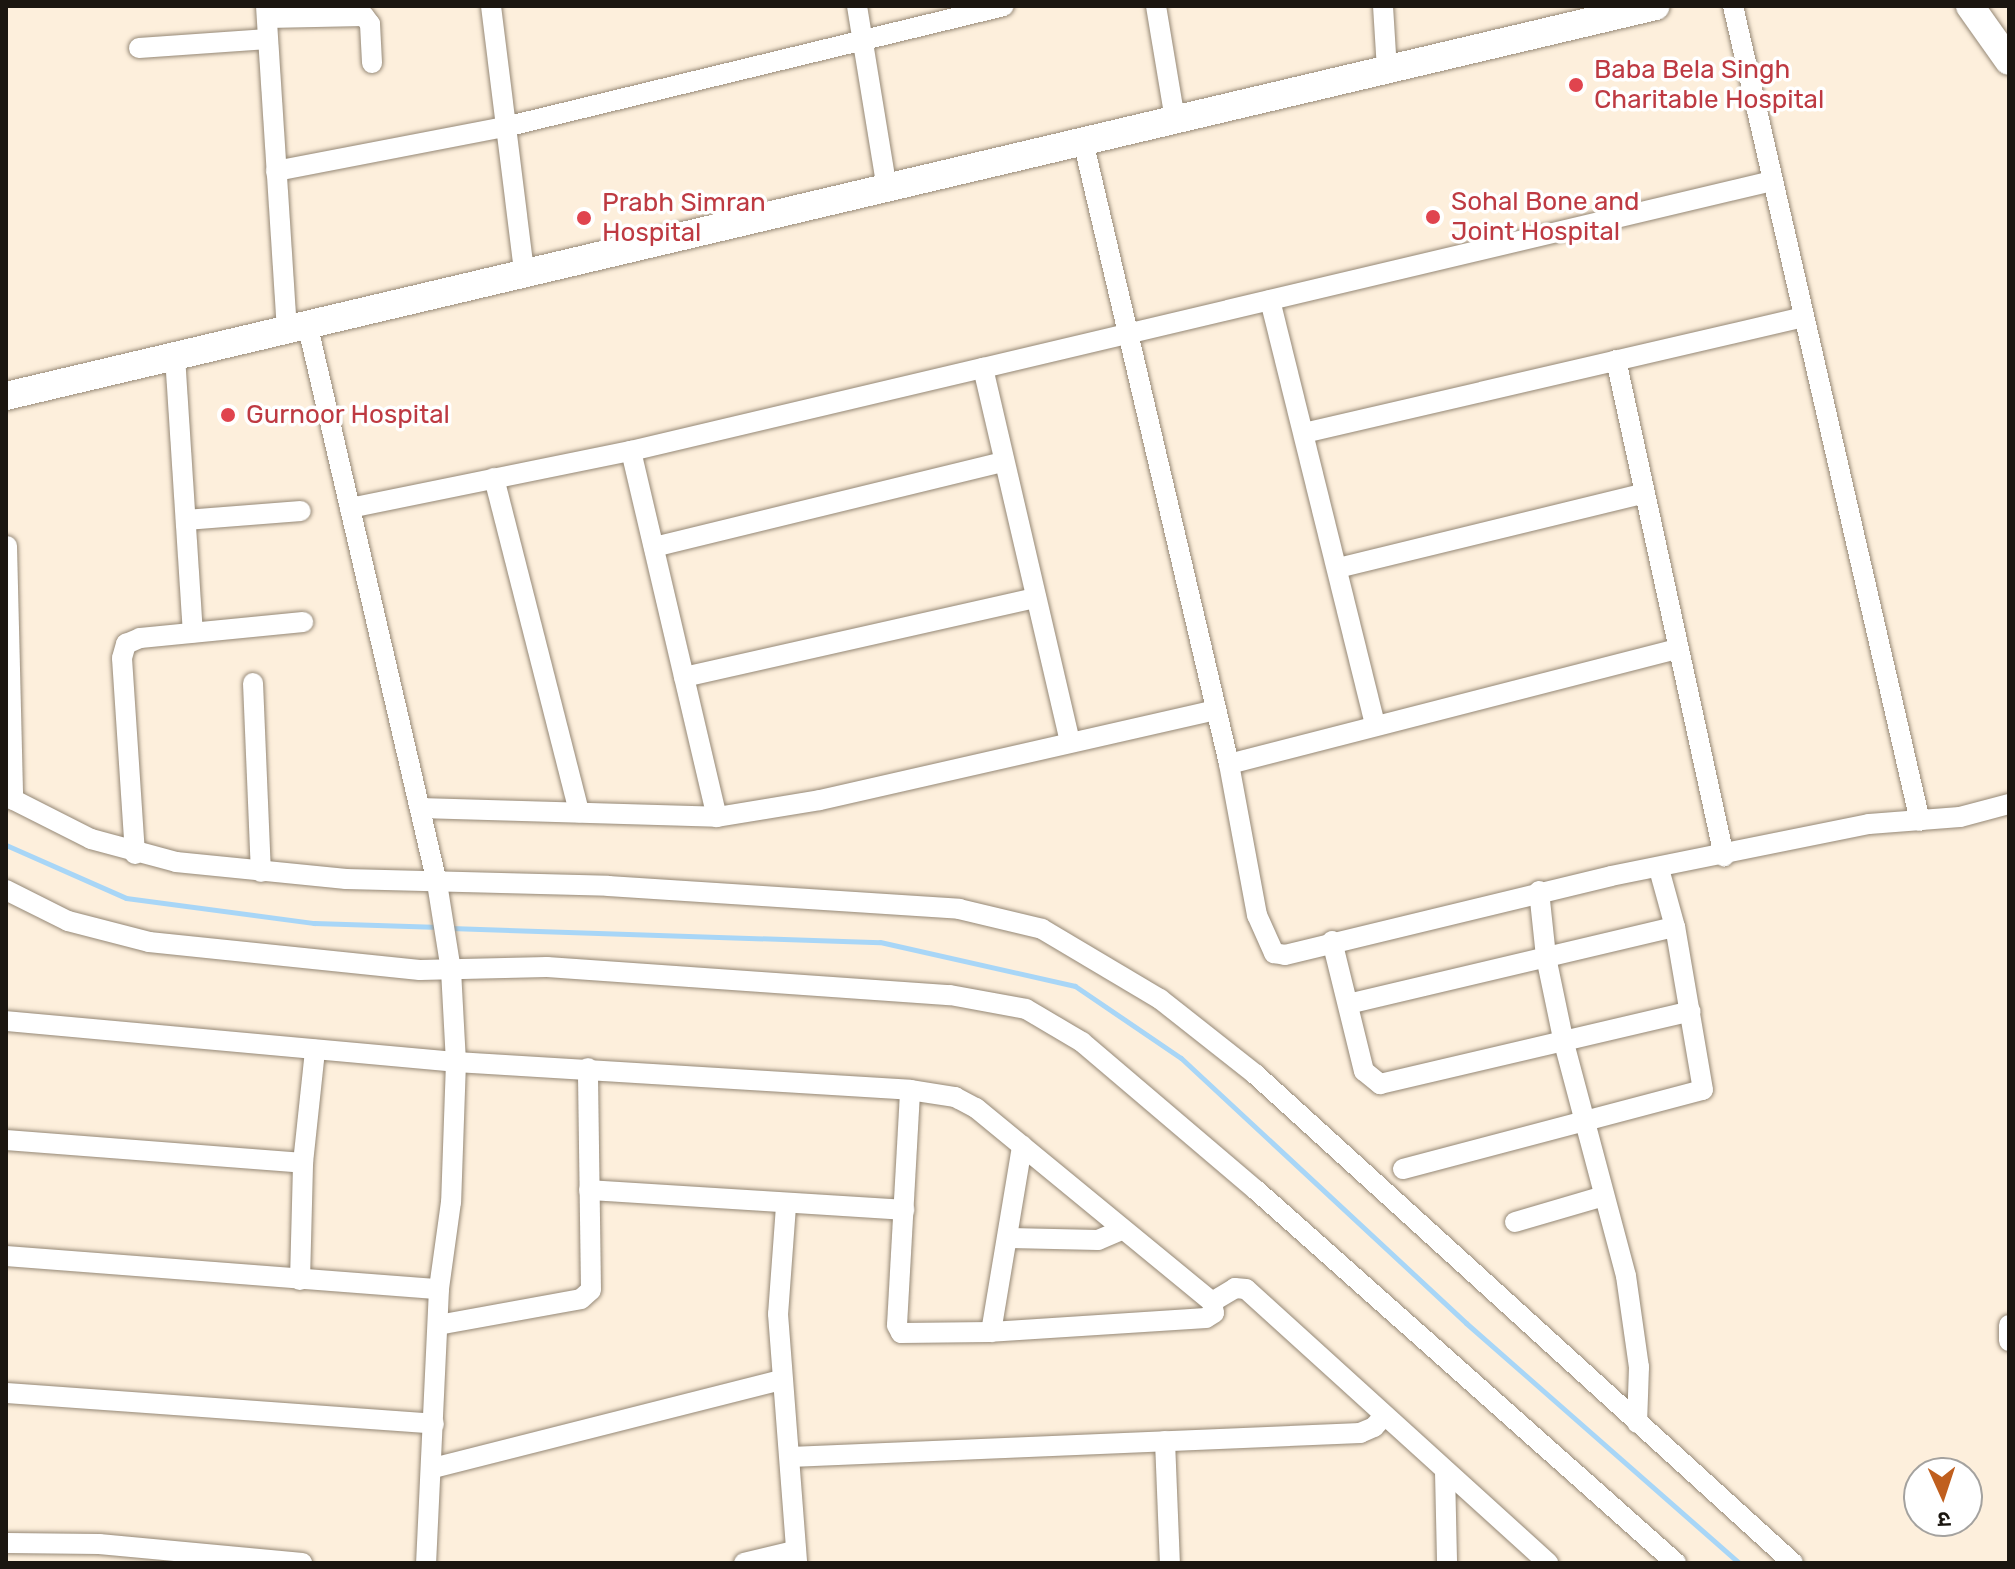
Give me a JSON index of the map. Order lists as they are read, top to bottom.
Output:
{
  "places": [
    "Baba Bela Singh Charitable Hospital",
    "Sohal Bone and Joint Hospital",
    "Prabh Simran Hospital",
    "Gurnoor Hospital"
  ],
  "north": "bottom"
}
